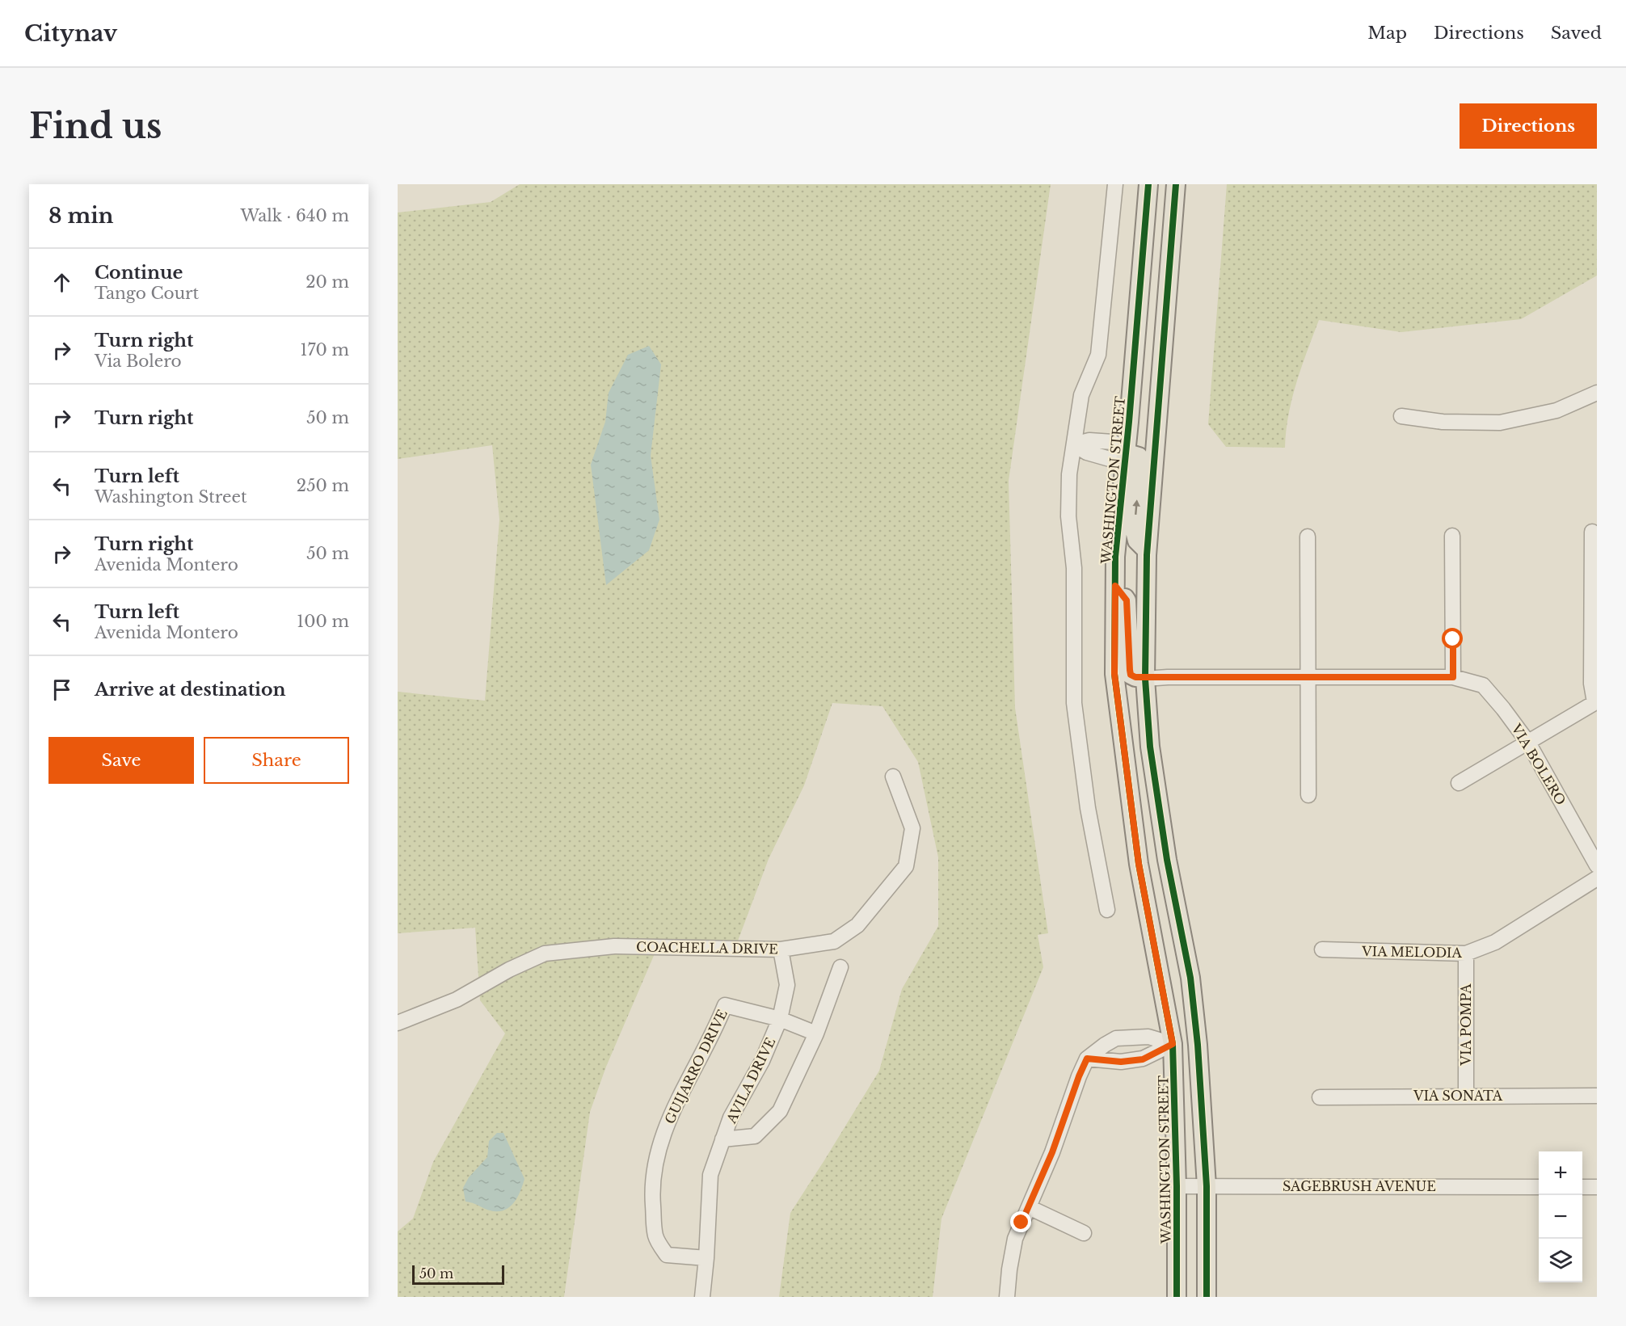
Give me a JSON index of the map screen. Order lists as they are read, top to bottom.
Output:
{
  "streets": {
    "main road": ["WASHINGTON STREET"],
    "street": [
      "VIA BOLERO",
      "COACHELLA DRIVE",
      "VIA MELODIA",
      "VIA POMPA",
      "GUIJARRO DRIVE",
      "AVILA DRIVE",
      "VIA SONATA",
      "SAGEBRUSH AVENUE"
    ]
  },
  "crossings": [
    ["WASHINGTON STREET", "SAGEBRUSH AVENUE"],
    ["COACHELLA DRIVE", "AVILA DRIVE"],
    ["VIA MELODIA", "VIA POMPA"],
    ["VIA POMPA", "VIA SONATA"],
    ["GUIJARRO DRIVE", "AVILA DRIVE"]
  ],
  "scale_bar": "50 m",
  "page": {
    "header": "Citynav",
    "nav": ["Map", "Directions", "Saved"],
    "buttons": [
      "Directions",
      ["Save", "Share"]
    ],
    "title": "Find us",
    "heading": ["8 min", "Walk · 640 m"],
    "list": [
      ["Continue", "Tango Court", "20 m"],
      ["Turn right", "Via Bolero", "170 m"],
      ["Turn right", "50 m"],
      ["Turn left", "Washington Street", "250 m"],
      ["Turn right", "Avenida Montero", "50 m"],
      ["Turn left", "Avenida Montero", "100 m"],
      "Arrive at destination"
    ],
    "map_buttons": ["+", "−"],
    "scale": "50 m"
  }
}
